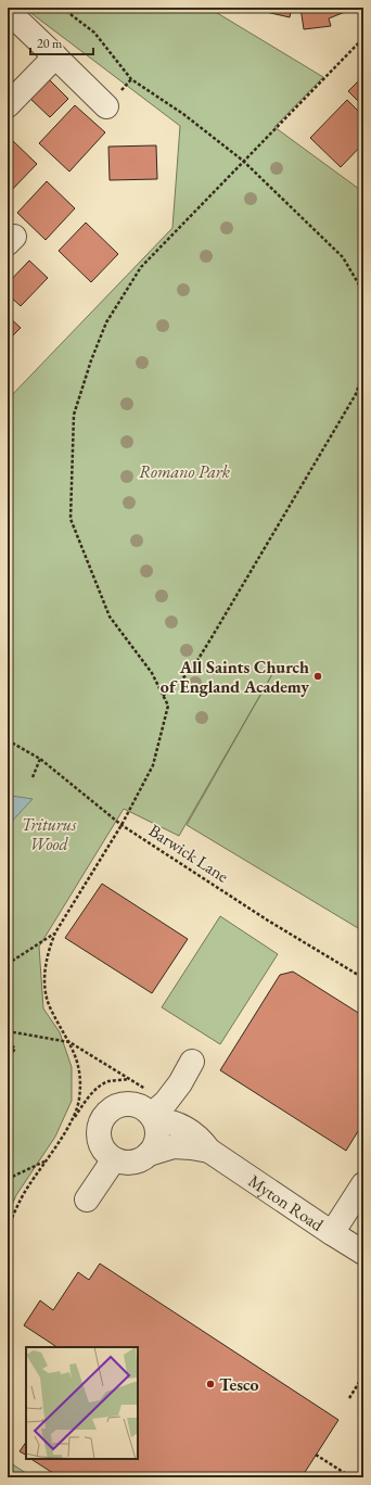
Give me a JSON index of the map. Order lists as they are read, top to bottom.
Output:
{
  "streets": {
    "street": ["Myton Road"],
    "path": ["Barwick Lane"]
  },
  "parks": ["Romano Park", "Triturus Wood"],
  "places": ["All Saints Church of England Academy", "Tesco"],
  "scale_bar": "20 m"
}
